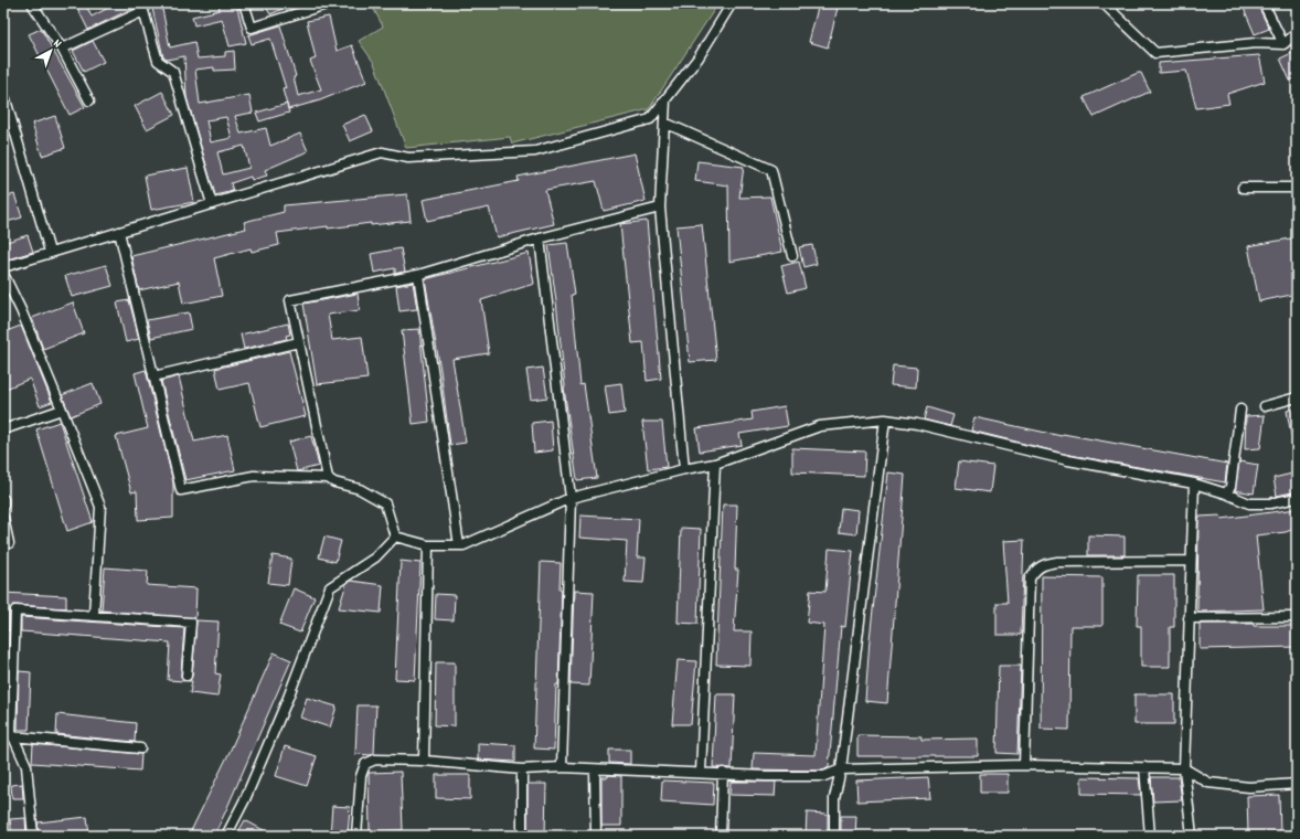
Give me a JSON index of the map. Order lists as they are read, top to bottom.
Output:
{
  "north": "top right"
}
